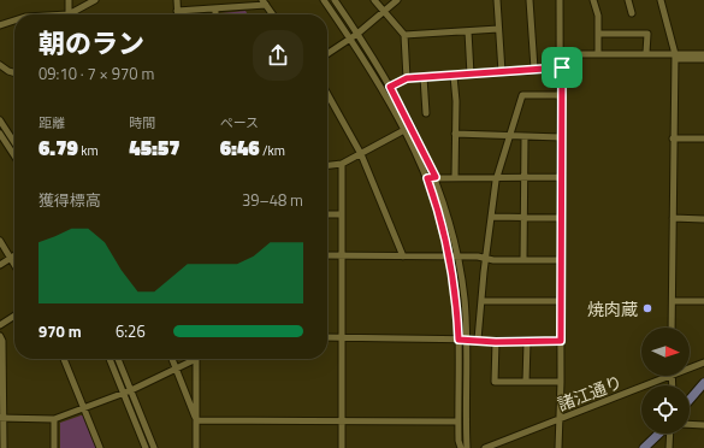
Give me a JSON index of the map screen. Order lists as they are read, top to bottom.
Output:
{
  "streets": {
    "street": ["諸江通り"]
  },
  "places": ["焼肉蔵"],
  "north": "right",
  "page": {
    "heading": ["朝のラン", "09:10 · 7 × 970 m"],
    "stats": [
      ["距離", "6.79 km"],
      ["時間", "45:57"],
      ["ペース", "6:46 /km"]
    ],
    "chart": ["獲得標高", "39–48 m"],
    "list": [
      {
        "name": "970 m",
        "note": "6:26"
      }
    ]
  }
}
